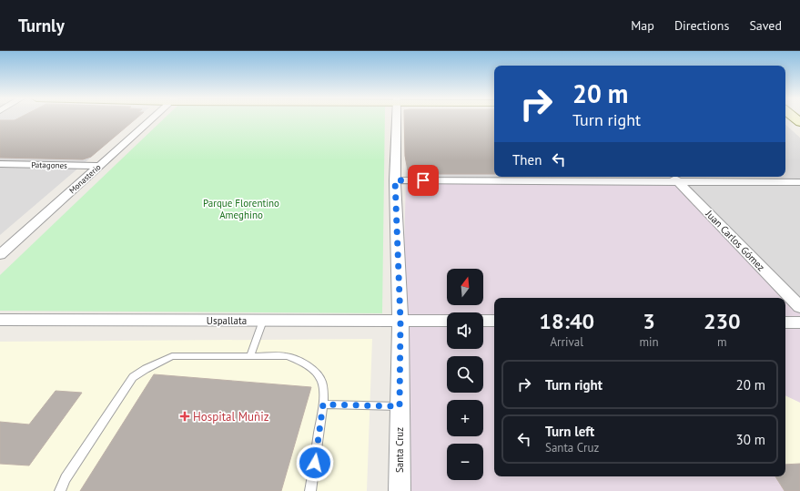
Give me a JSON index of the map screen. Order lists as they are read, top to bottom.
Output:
{
  "streets": {
    "street": [
      "Patagones",
      "Monasterio",
      "Juan Carlos Gómez",
      "Uspallata",
      "Santa Cruz"
    ]
  },
  "crossings": [
    ["Patagones", "Monasterio"],
    ["Uspallata", "Santa Cruz"]
  ],
  "parks": ["Parque Florentino Ameghino"],
  "places": {
    "health": ["Hospital Muñiz"]
  },
  "north": "top",
  "page": {
    "header": "Turnly",
    "nav": ["Map", "Directions", "Saved"],
    "turn": ["20 m", "Turn right"],
    "then": "Then",
    "map_buttons": ["+", "−"],
    "eta": [
      "18:40",
      "Arrival",
      "3",
      "min",
      "230",
      "m"
    ],
    "list": [
      {
        "name": "Turn right",
        "value": "20 m"
      },
      {
        "name": "Turn left",
        "note": "Santa Cruz",
        "value": "30 m"
      }
    ]
  }
}
